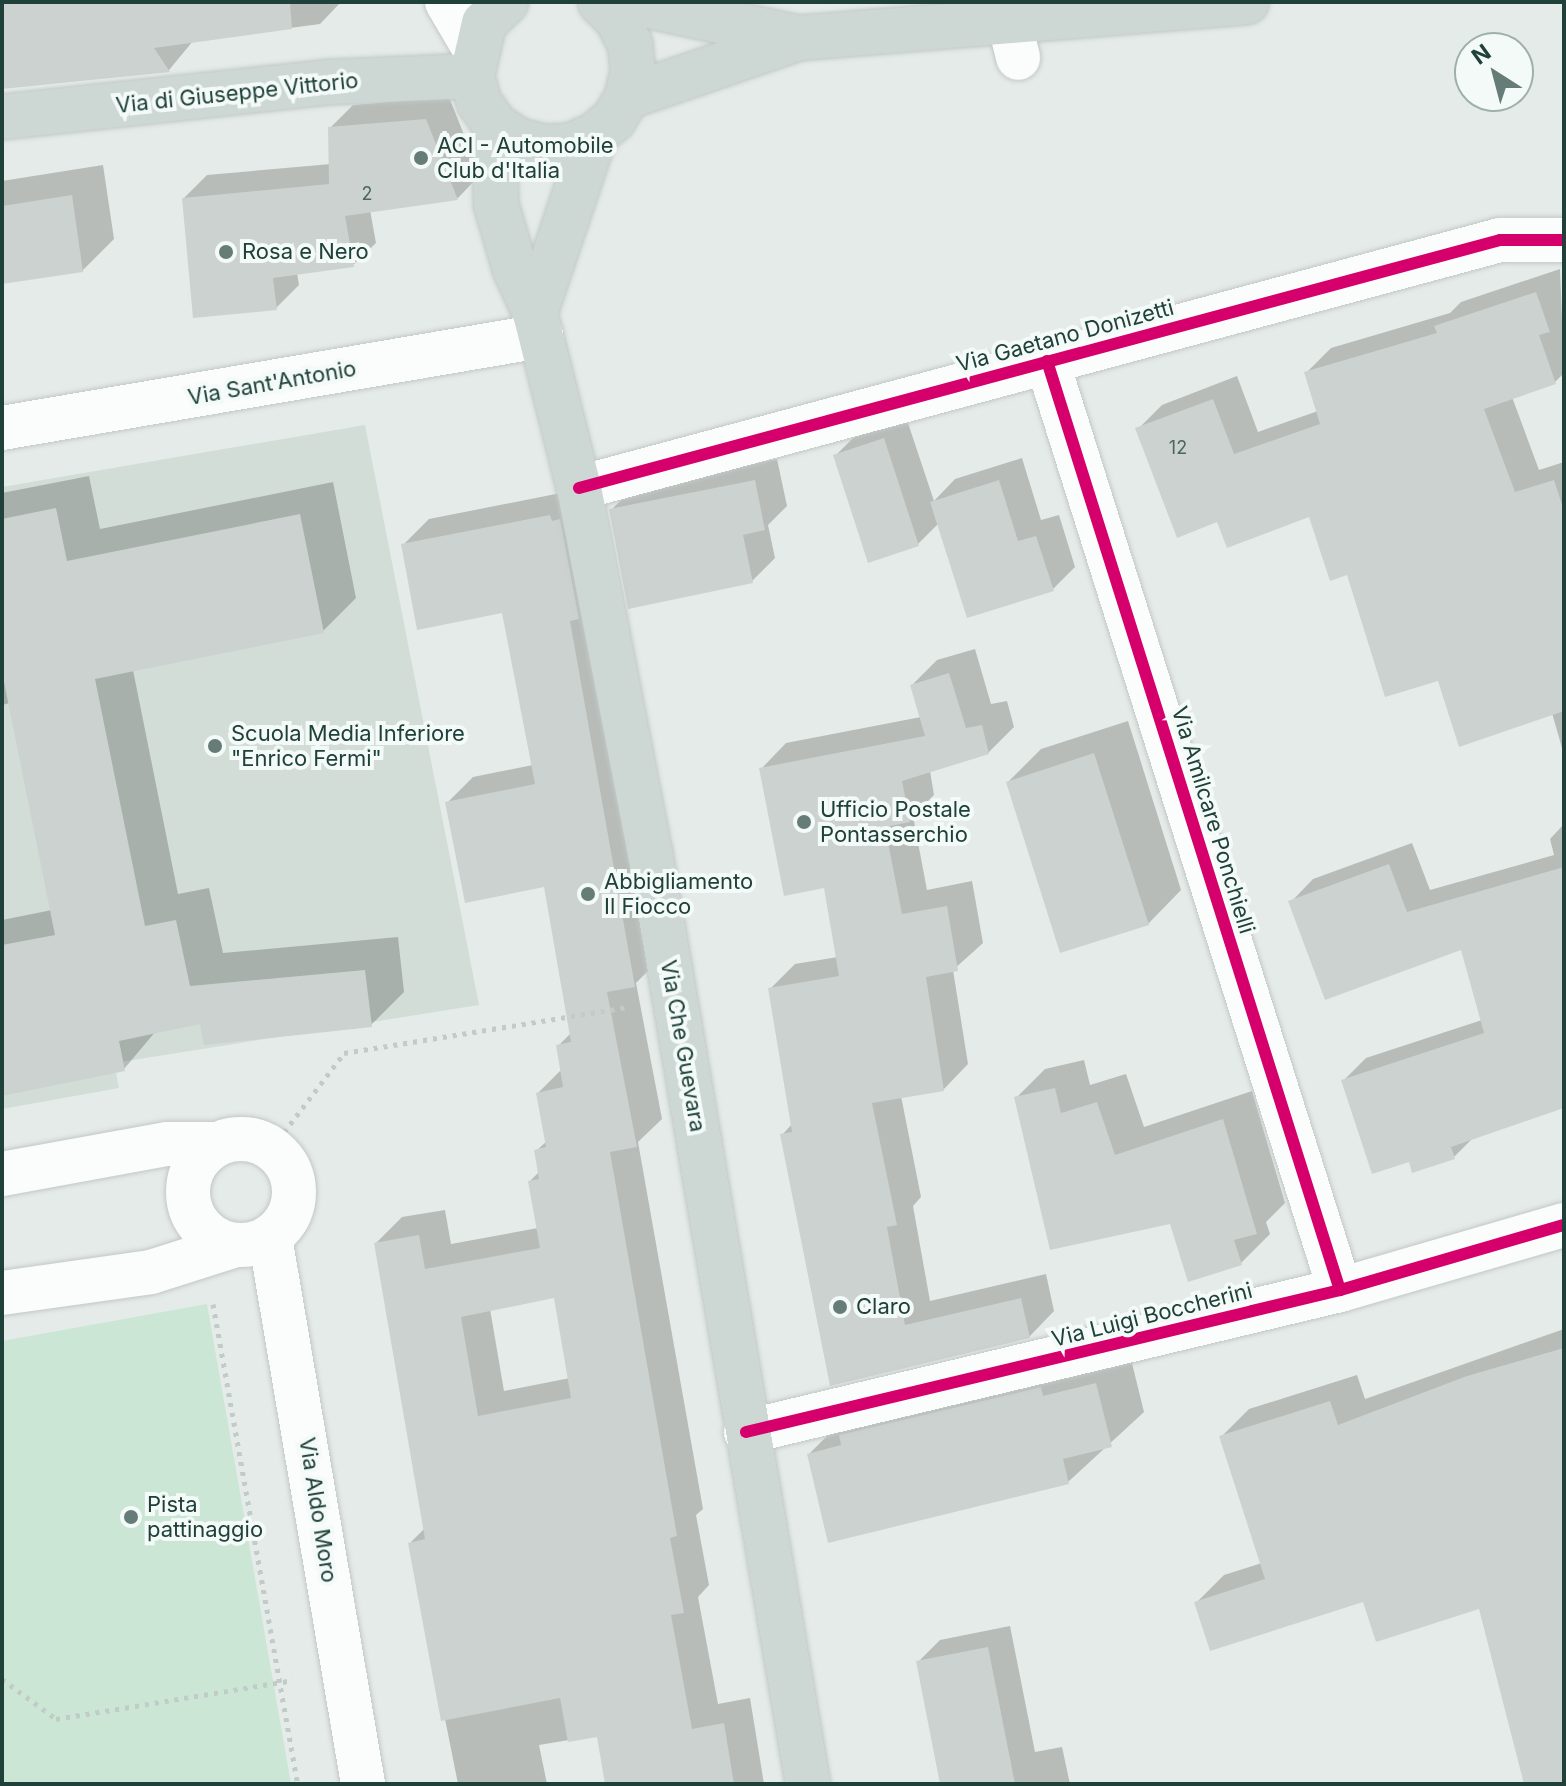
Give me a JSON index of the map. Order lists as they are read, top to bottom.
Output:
{
  "streets": {
    "main road": ["Via di Giuseppe Vittorio", "Via Che Guevara"],
    "street": [
      "Via Gaetano Donizetti",
      "Via Sant'Antonio",
      "Via Amilcare Ponchielli",
      "Via Luigi Boccherini",
      "Via Aldo Moro"
    ]
  },
  "crossings": [
    ["Via Gaetano Donizetti", "Via Amilcare Ponchielli"],
    ["Via Gaetano Donizetti", "Via Che Guevara"],
    ["Via Sant'Antonio", "Via Che Guevara"],
    ["Via Amilcare Ponchielli", "Via Luigi Boccherini"],
    ["Via Che Guevara", "Via Luigi Boccherini"]
  ],
  "places": [
    "ACI - Automobile Club d'Italia",
    "Rosa e Nero",
    "Scuola Media Inferiore \"Enrico Fermi\"",
    "Ufficio Postale Pontasserchio",
    "Abbigliamento Il Fiocco",
    "Claro",
    "Pista pattinaggio"
  ],
  "house_numbers": ["2", "12"],
  "north": "top left"
}
